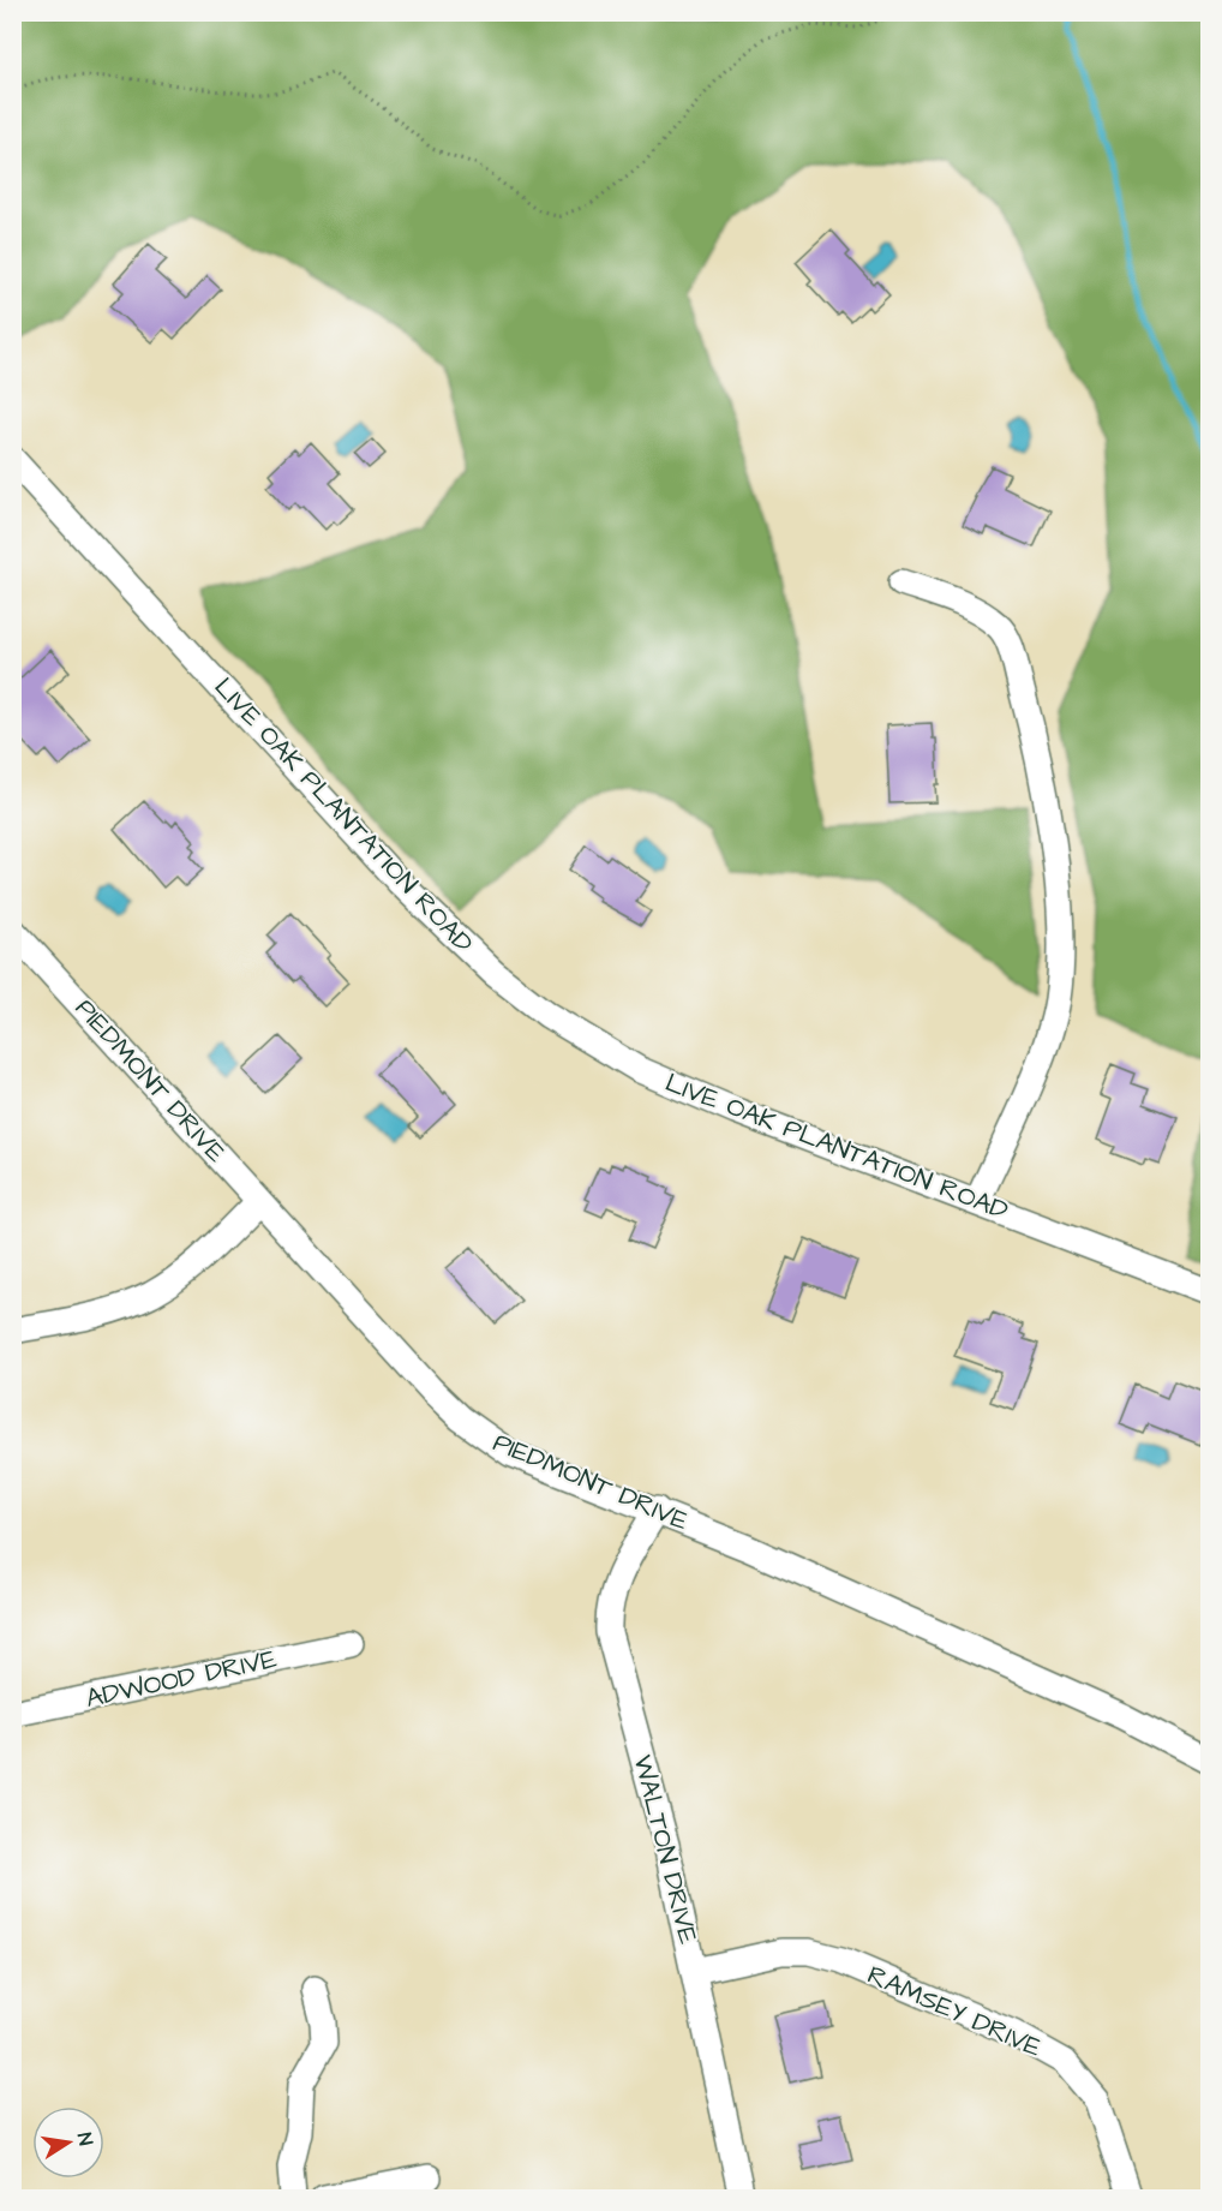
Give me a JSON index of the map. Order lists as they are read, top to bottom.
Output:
{
  "streets": {
    "street": [
      "LIVE OAK PLANTATION ROAD",
      "PIEDMONT DRIVE",
      "ADWOOD DRIVE",
      "WALTON DRIVE",
      "RAMSEY DRIVE"
    ]
  },
  "crossings": [
    ["PIEDMONT DRIVE", "WALTON DRIVE"],
    ["WALTON DRIVE", "RAMSEY DRIVE"]
  ],
  "north": "right"
}
